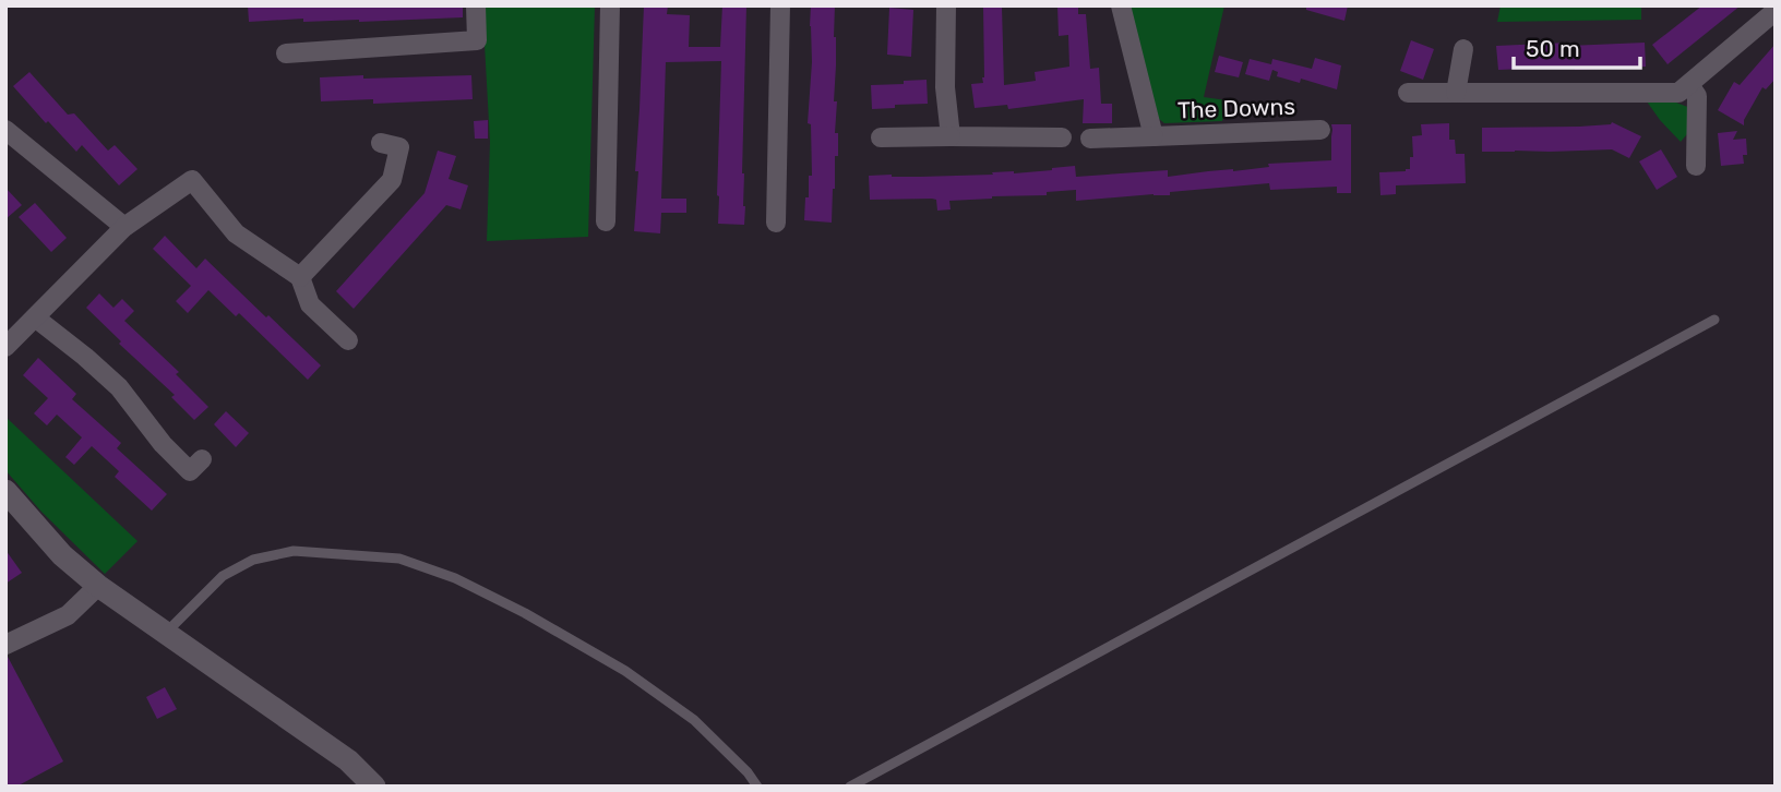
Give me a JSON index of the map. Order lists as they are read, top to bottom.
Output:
{
  "streets": {
    "street": ["The Downs"]
  },
  "scale_bar": "50 m"
}
